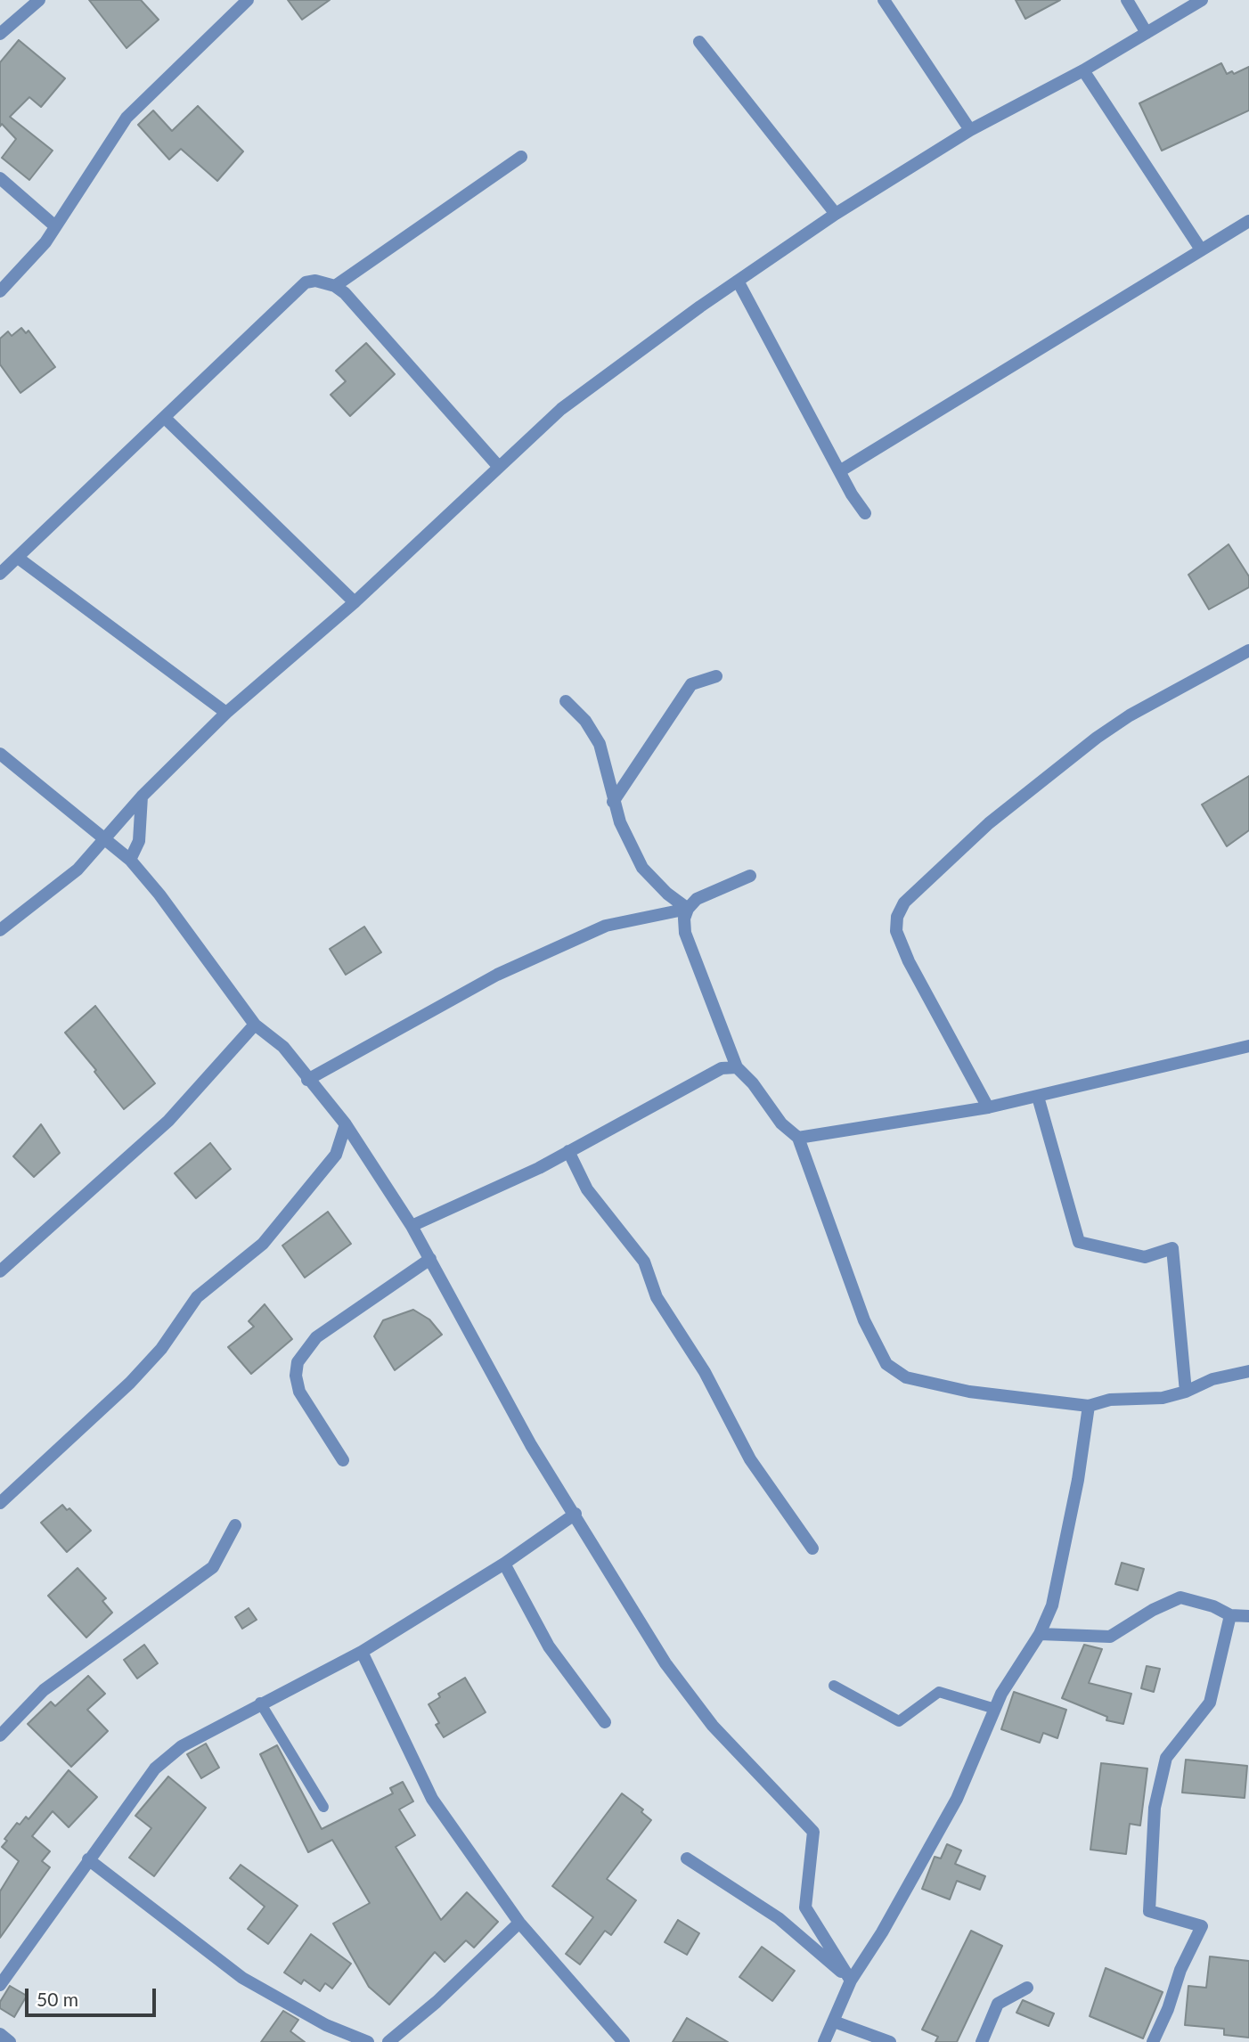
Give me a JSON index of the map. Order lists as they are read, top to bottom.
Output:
{
  "scale_bar": "50 m"
}
